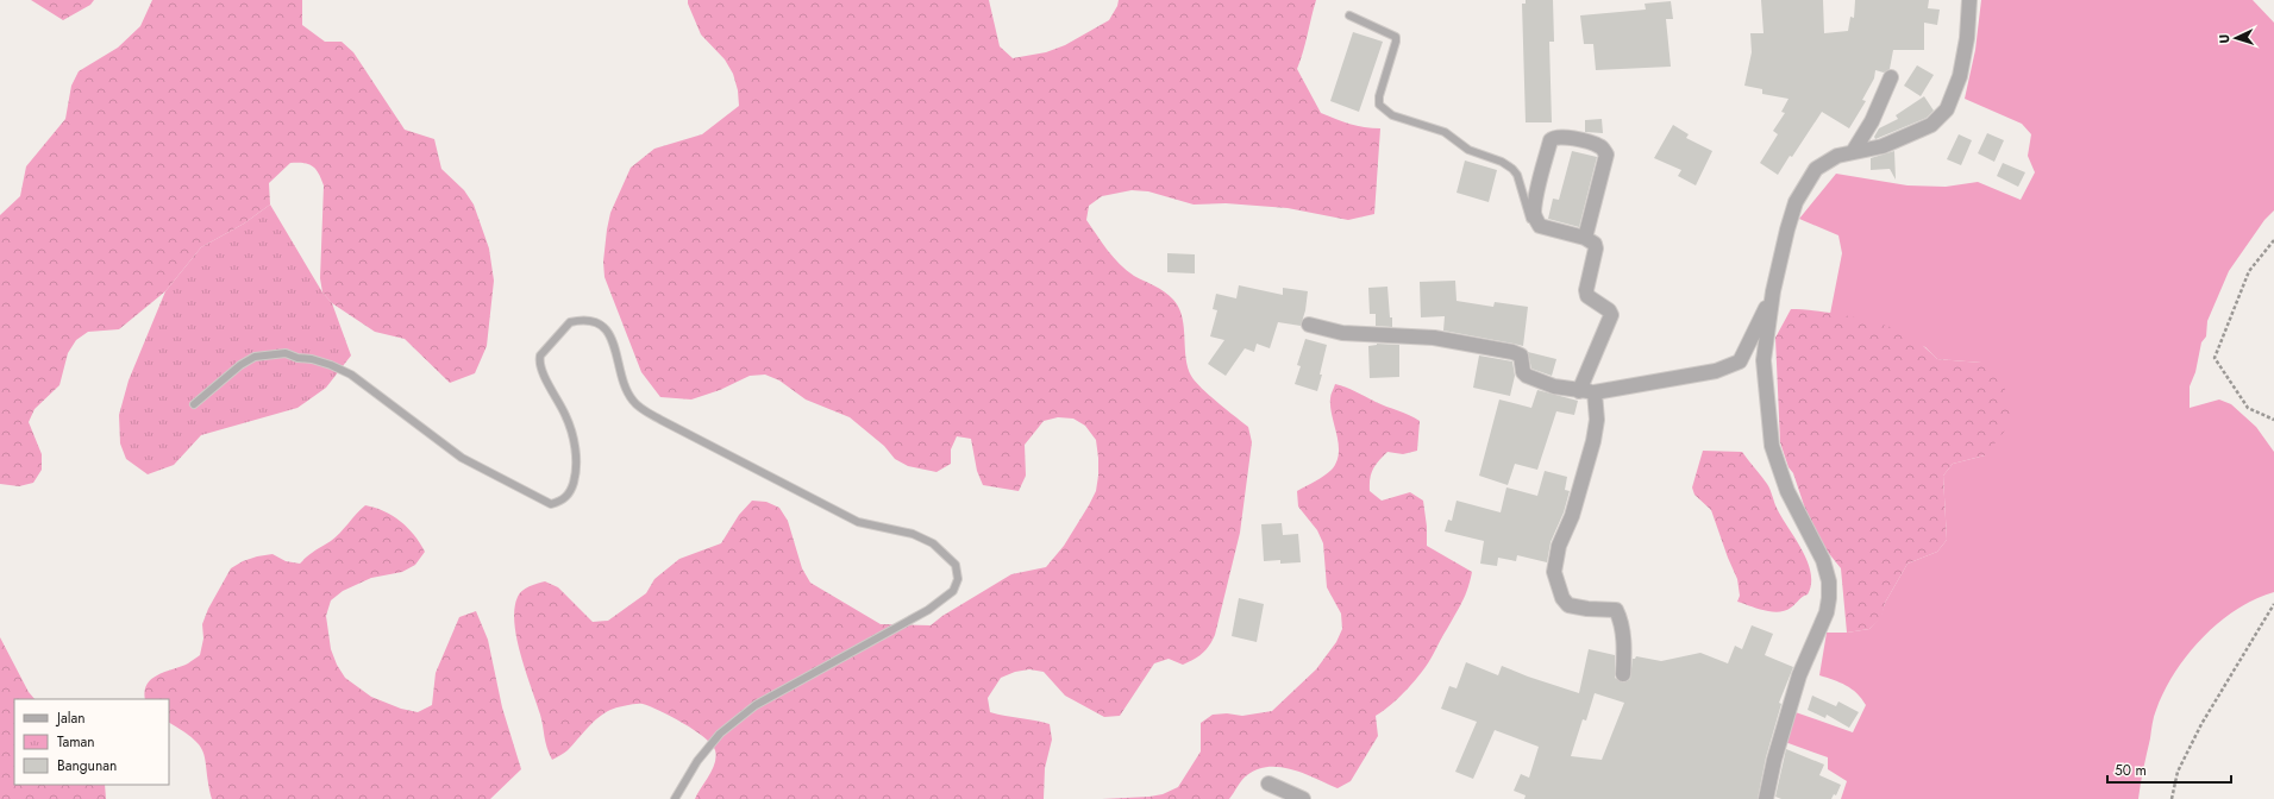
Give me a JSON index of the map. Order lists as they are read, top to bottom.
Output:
{
  "legend": ["Jalan", "Taman", "Bangunan"],
  "scale_bar": "50 m",
  "north": "left"
}
